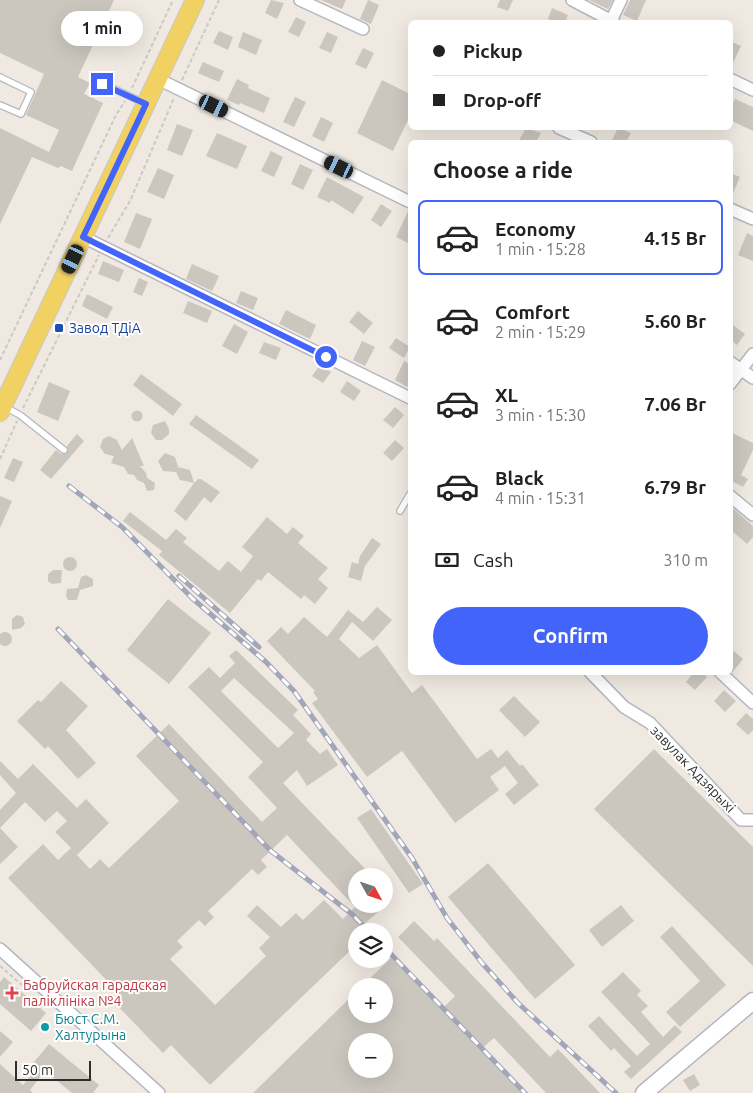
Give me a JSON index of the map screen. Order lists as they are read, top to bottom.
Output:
{
  "streets": {
    "street": ["завулак Адзярыхі"]
  },
  "places": {
    "transit": ["Завод ТДіА"],
    "health": ["Бабруйская гарадская паліклініка №4"],
    "other": ["Бюст С.М. Халтурына"]
  },
  "scale_bar": "50 m",
  "north": "bottom right",
  "page": {
    "bubble": "1 min",
    "banner": ["Pickup", "Drop-off"],
    "heading": "Choose a ride",
    "list": [
      {
        "name": "Economy",
        "note": "1 min · 15:28",
        "value": "4.15 Br"
      },
      {
        "name": "Comfort",
        "note": "2 min · 15:29",
        "value": "5.60 Br"
      },
      {
        "name": "XL",
        "note": "3 min · 15:30",
        "value": "7.06 Br"
      },
      {
        "name": "Black",
        "note": "4 min · 15:31",
        "value": "6.79 Br"
      }
    ],
    "pay": ["Cash", "310 m"],
    "buttons": "Confirm",
    "map_buttons": ["+", "−"],
    "scale": "50 m"
  }
}
